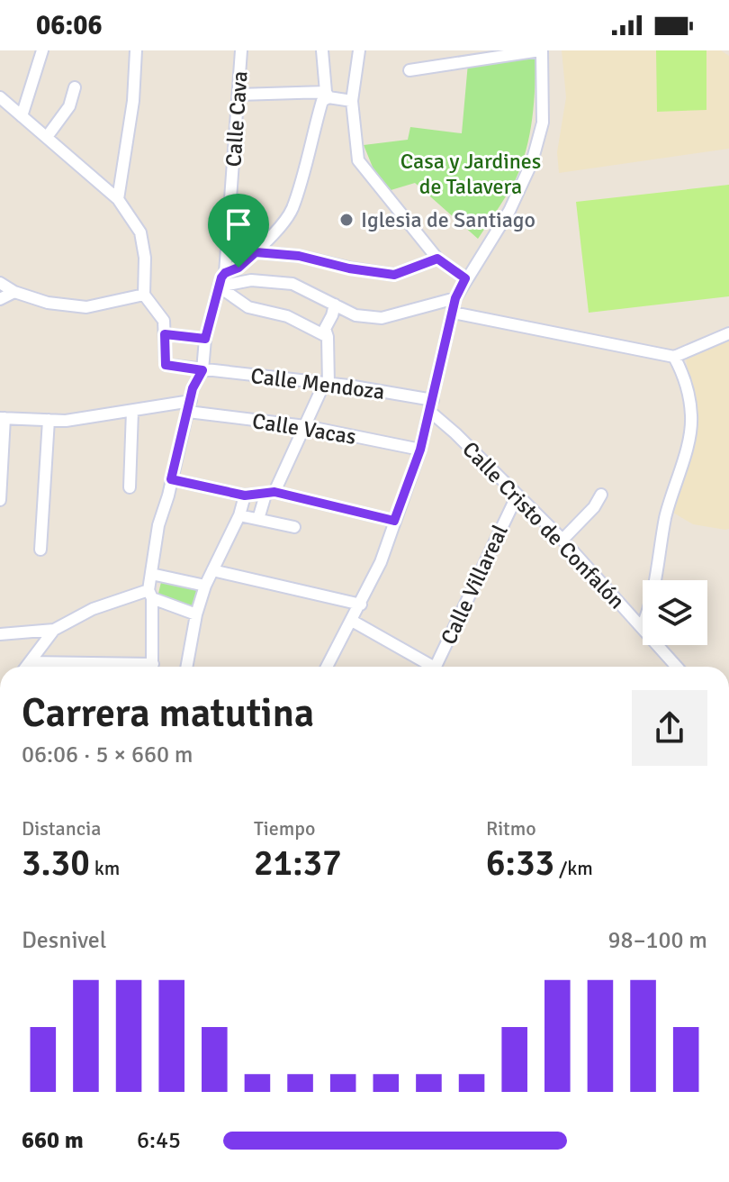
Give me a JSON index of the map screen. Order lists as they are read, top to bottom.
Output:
{
  "streets": {
    "street": [
      "Calle Cava",
      "Calle Mendoza",
      "Calle Vacas",
      "Calle Cristo de Confalón",
      "Calle Villareal"
    ]
  },
  "crossings": [
    ["Calle Mendoza", "Calle Cristo de Confalón"],
    ["Calle Cristo de Confalón", "Calle Villareal"]
  ],
  "parks": ["Casa y Jardines de Talavera"],
  "places": ["Iglesia de Santiago"],
  "page": {
    "status": "06:06",
    "heading": ["Carrera matutina", "06:06 · 5 × 660 m"],
    "stats": [
      ["Distancia", "3.30 km"],
      ["Tiempo", "21:37"],
      ["Ritmo", "6:33 /km"]
    ],
    "chart": ["Desnivel", "98–100 m"],
    "list": [
      {
        "name": "660 m",
        "note": "6:45"
      }
    ]
  }
}
